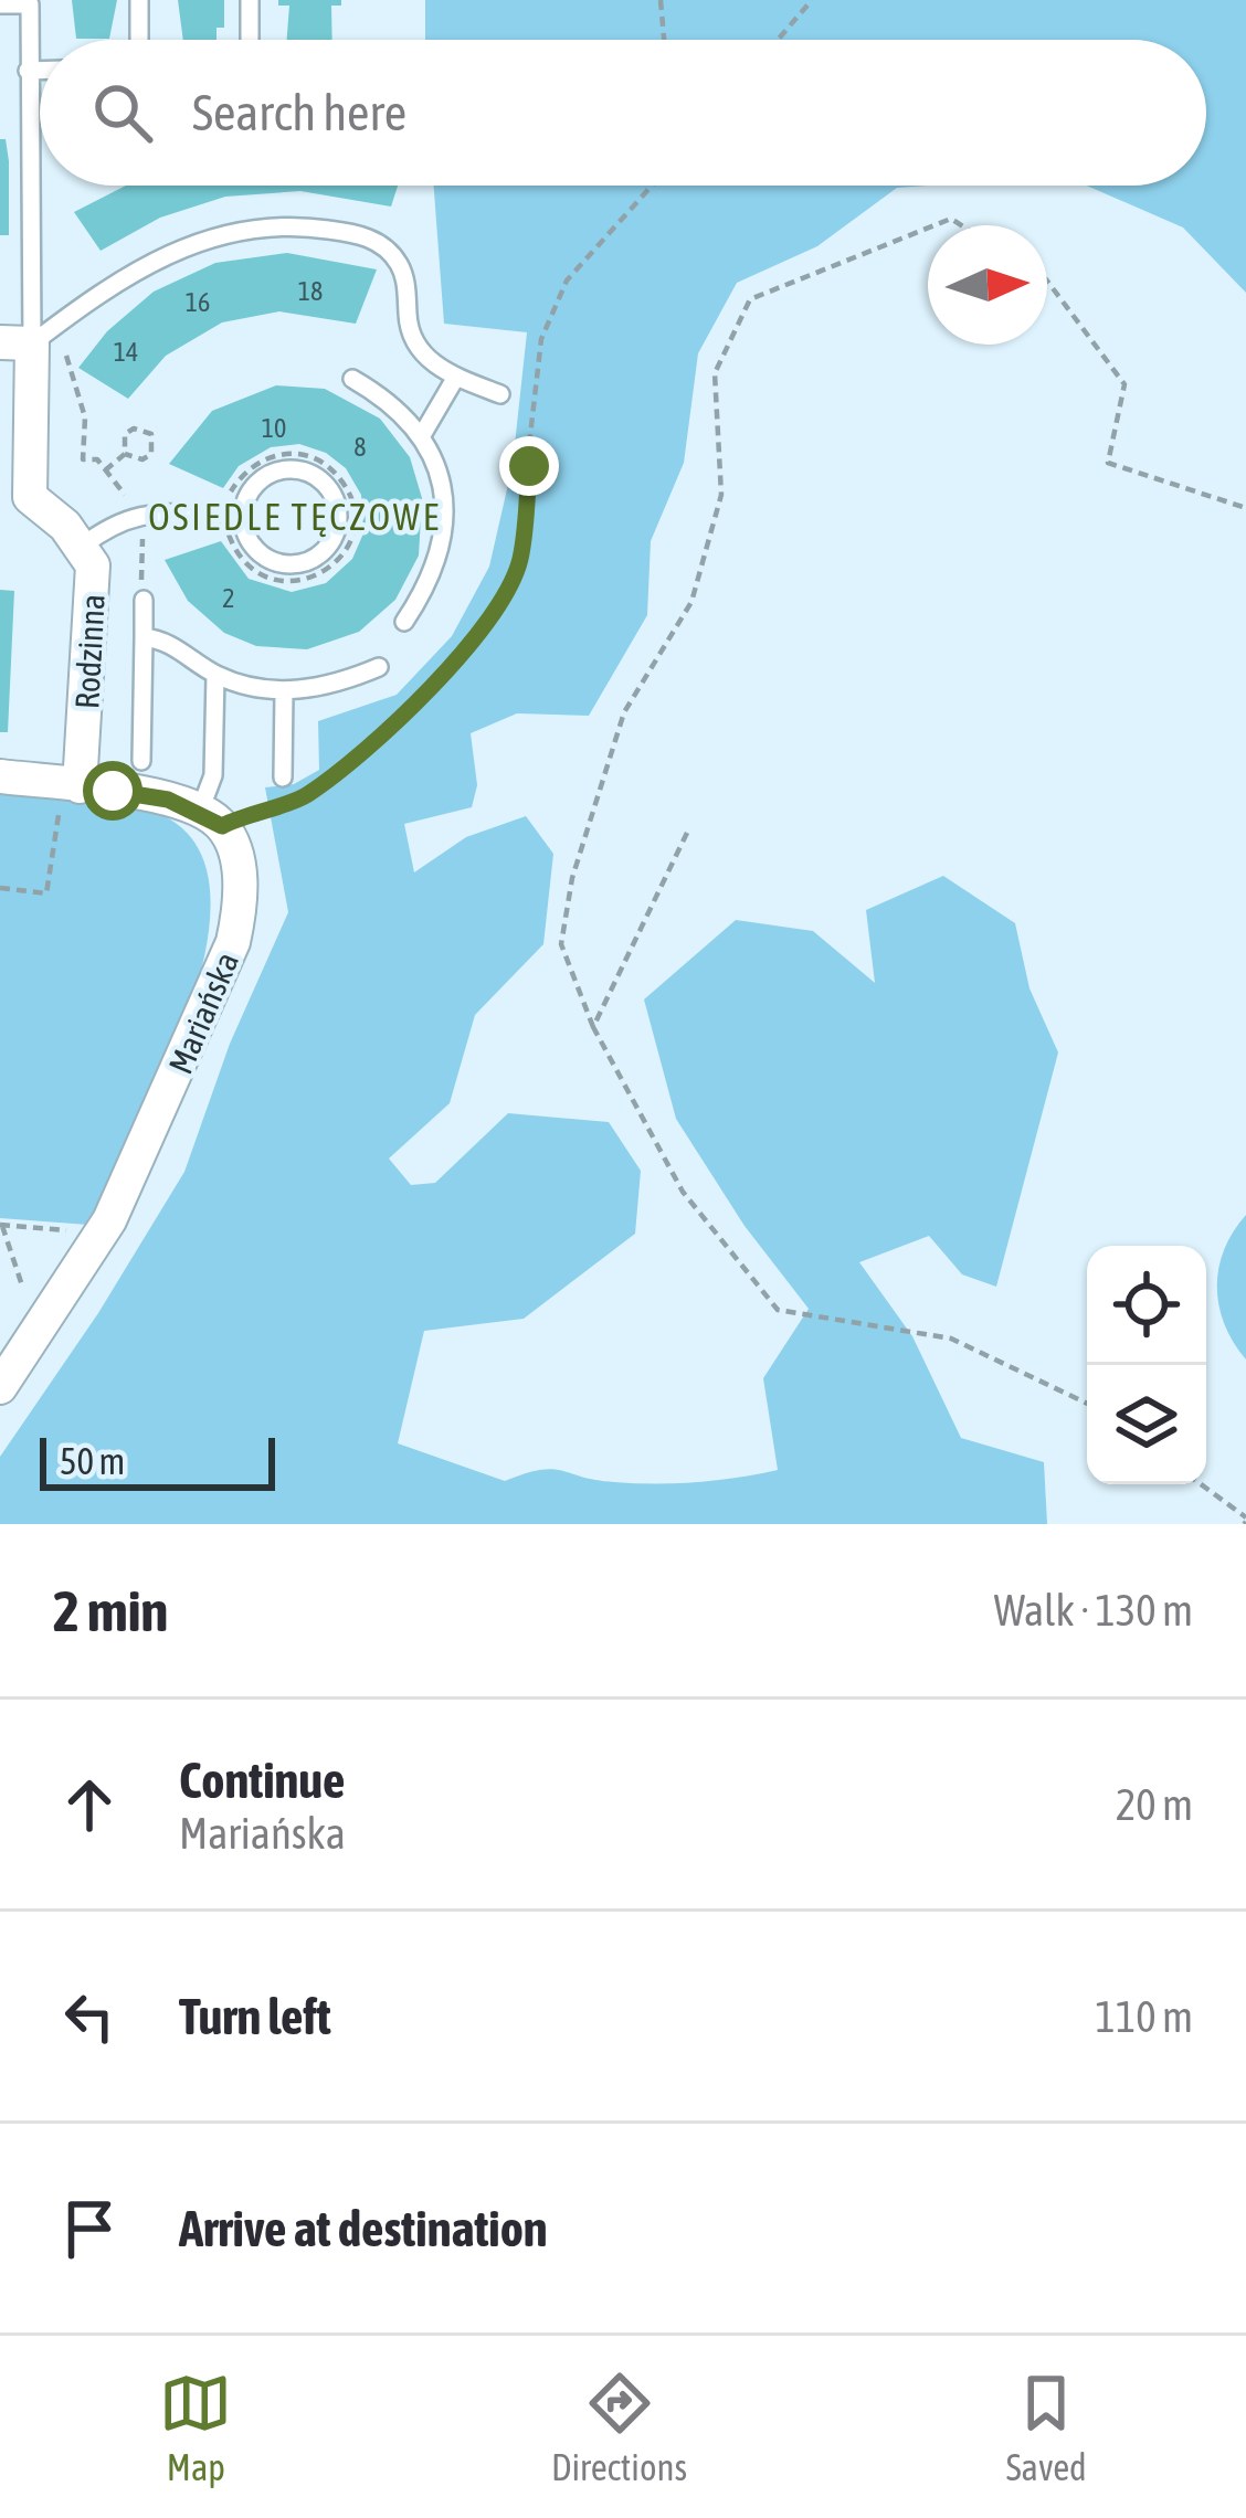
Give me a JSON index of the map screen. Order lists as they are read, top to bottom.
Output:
{
  "streets": {
    "street": ["Rodzinna", "Mariańska"]
  },
  "districts": ["OSIEDLE TĘCZOWE"],
  "house_numbers": [
    "18",
    "16",
    "14",
    "10",
    "8",
    "2"
  ],
  "scale_bar": "50 m",
  "north": "right",
  "page": {
    "search": "Search here",
    "scale": "50 m",
    "heading": ["2 min", "Walk · 130 m"],
    "list": [
      ["Continue", "Mariańska", "20 m"],
      ["Turn left", "110 m"],
      "Arrive at destination"
    ],
    "nav": ["Map", "Directions", "Saved"]
  }
}
